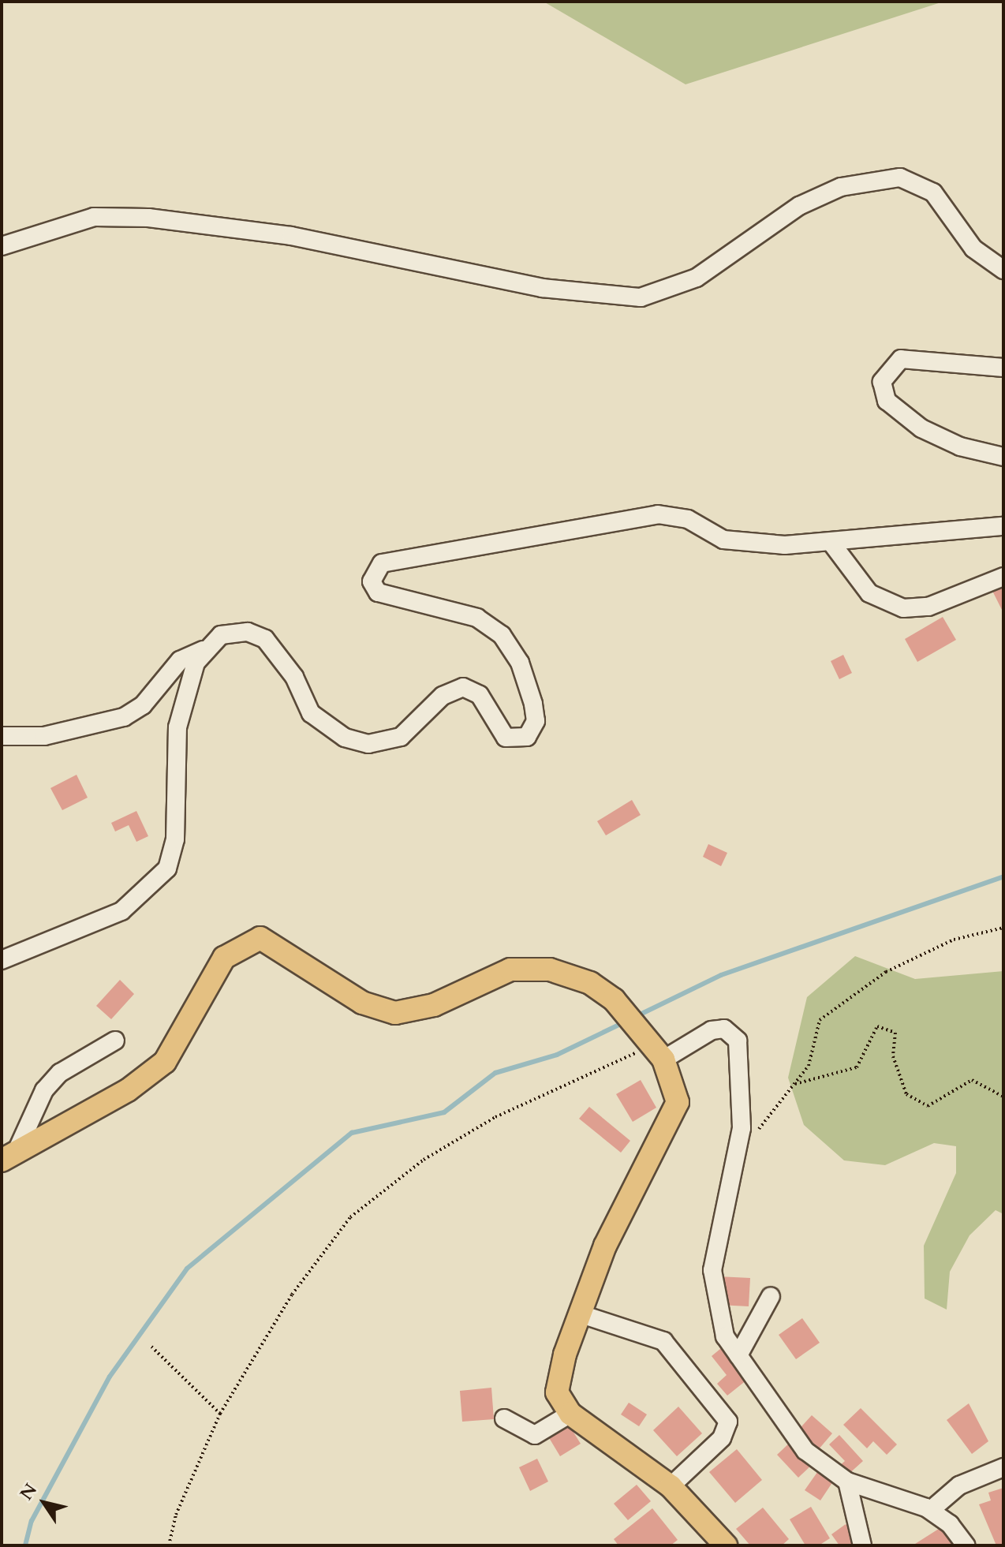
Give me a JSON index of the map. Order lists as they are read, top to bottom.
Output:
{
  "north": "top left"
}
